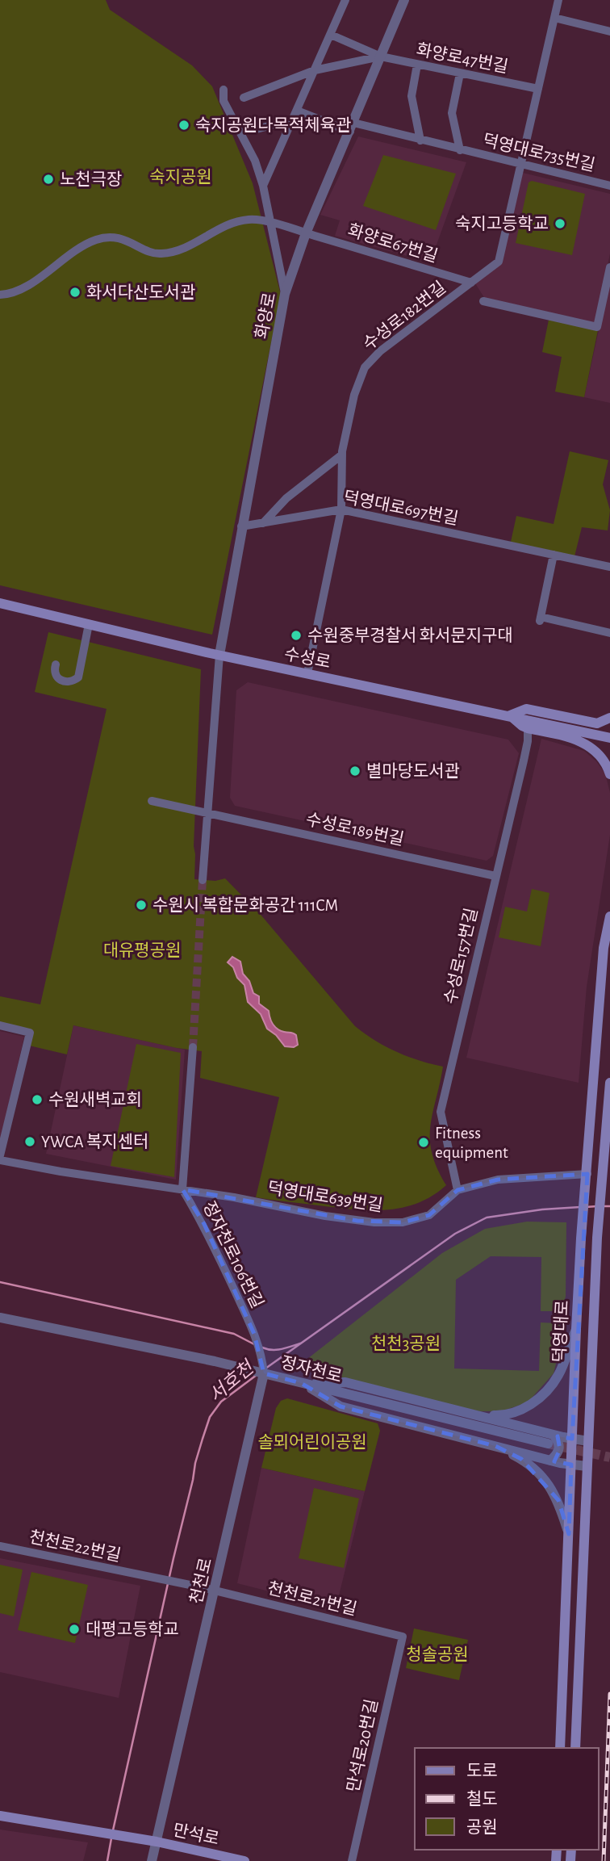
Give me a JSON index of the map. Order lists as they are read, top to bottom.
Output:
{
  "streets": {
    "main road": ["수성로", "덕영대로", "만석로"],
    "street": [
      "화양로47번길",
      "덕영대로735번길",
      "화양로67번길",
      "화양로",
      "수성로182번길",
      "덕영대로697번길",
      "수성로189번길",
      "수성로157번길",
      "덕영대로639번길",
      "정자천로106번길",
      "정자천로",
      "천천로22번길",
      "천천로",
      "천천로21번길",
      "만석로20번길"
    ]
  },
  "crossings": [
    ["화양로47번길", "덕영대로735번길"],
    ["화양로47번길", "화양로"],
    ["화양로47번길", "수성로182번길"],
    ["덕영대로735번길", "화양로"],
    ["덕영대로735번길", "수성로182번길"],
    ["화양로67번길", "화양로"],
    ["화양로67번길", "수성로182번길"],
    ["화양로", "덕영대로697번길"],
    ["화양로", "수성로"],
    ["수성로182번길", "덕영대로697번길"],
    ["수성로182번길", "수성로"],
    ["수성로189번길", "수성로157번길"],
    ["수성로157번길", "덕영대로639번길"],
    ["덕영대로639번길", "정자천로106번길"],
    ["덕영대로639번길", "덕영대로"],
    ["정자천로106번길", "정자천로"],
    ["정자천로106번길", "천천로"],
    ["정자천로", "천천로"],
    ["천천로22번길", "천천로"],
    ["천천로22번길", "천천로21번길"],
    ["천천로", "천천로21번길"],
    ["천천로", "만석로"],
    ["천천로21번길", "만석로20번길"]
  ],
  "water": ["서호천"],
  "parks": [
    "숙지공원",
    "대유평공원",
    "천천3공원",
    "솔뫼어린이공원",
    "청솔공원"
  ],
  "places": [
    "숙지공원다목적체육관",
    "노천극장",
    "숙지고등학교",
    "화서다산도서관",
    "수원중부경찰서 화서문지구대",
    "별마당도서관",
    "수원시 복합문화공간 111CM",
    "수원새벽교회",
    "YWCA 복지센터",
    "Fitness equipment",
    "대평고등학교"
  ],
  "legend": ["도로", "철도", "공원"]
}
